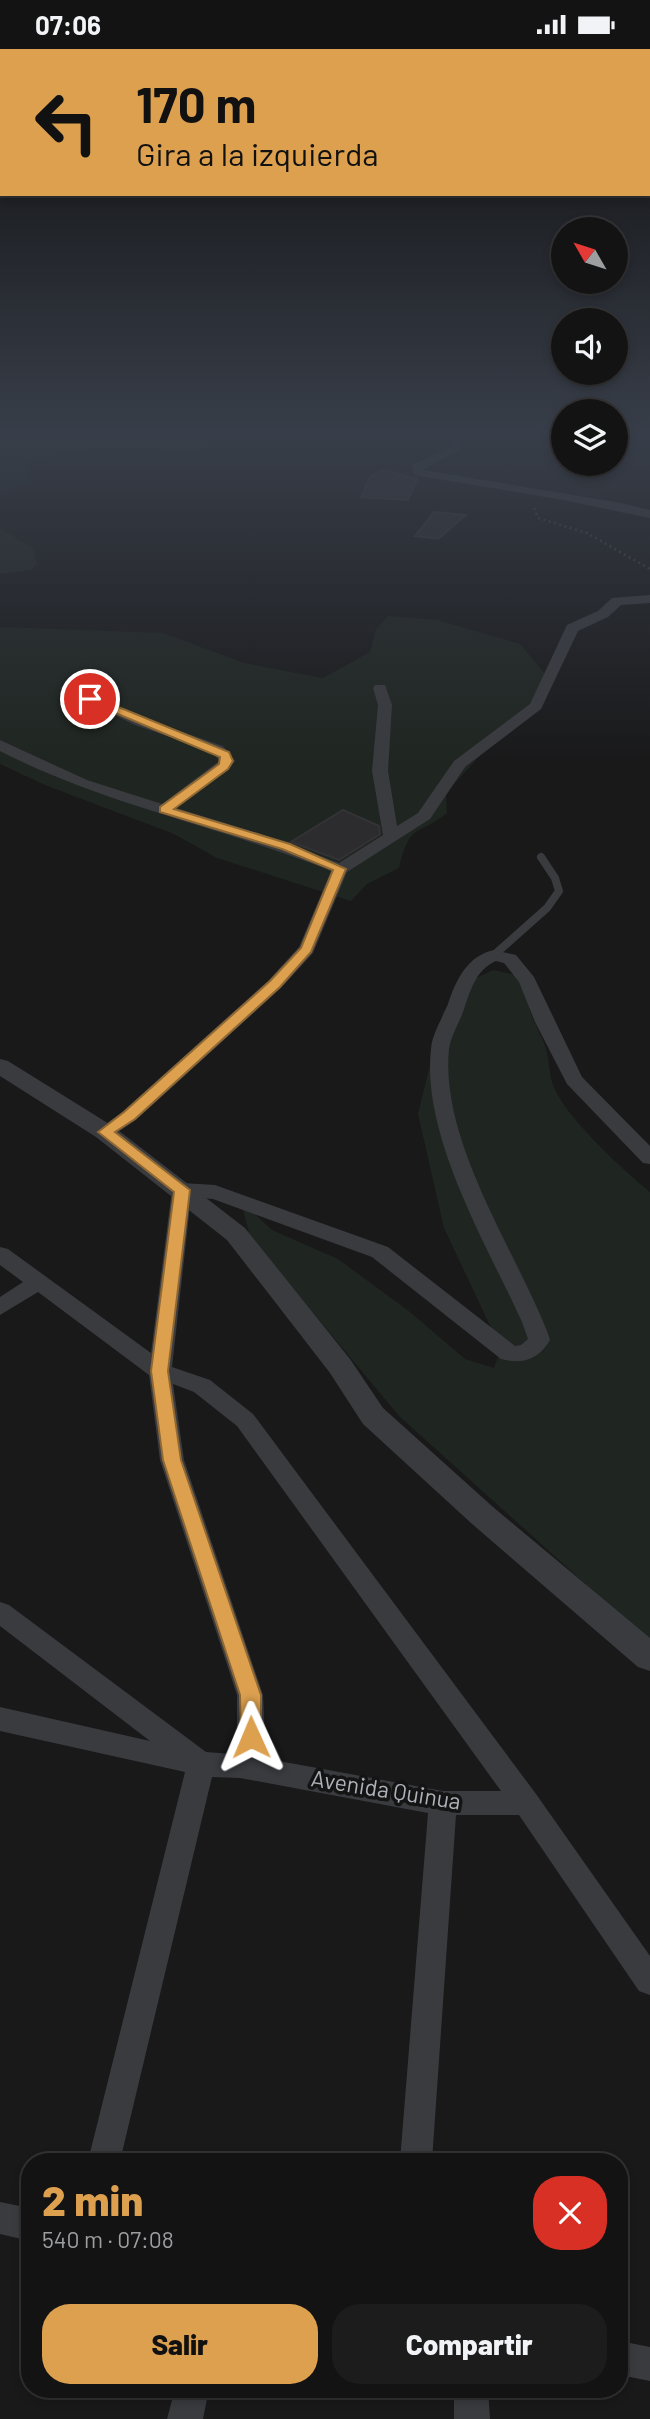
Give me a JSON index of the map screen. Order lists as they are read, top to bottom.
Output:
{
  "streets": {
    "street": ["Avenida Quinua"]
  },
  "north": "top left",
  "page": {
    "status": "07:06",
    "turn": ["170 m", "Gira a la izquierda"],
    "heading": ["2 min", "540 m · 07:08"],
    "buttons": ["Salir", "Compartir"]
  }
}
